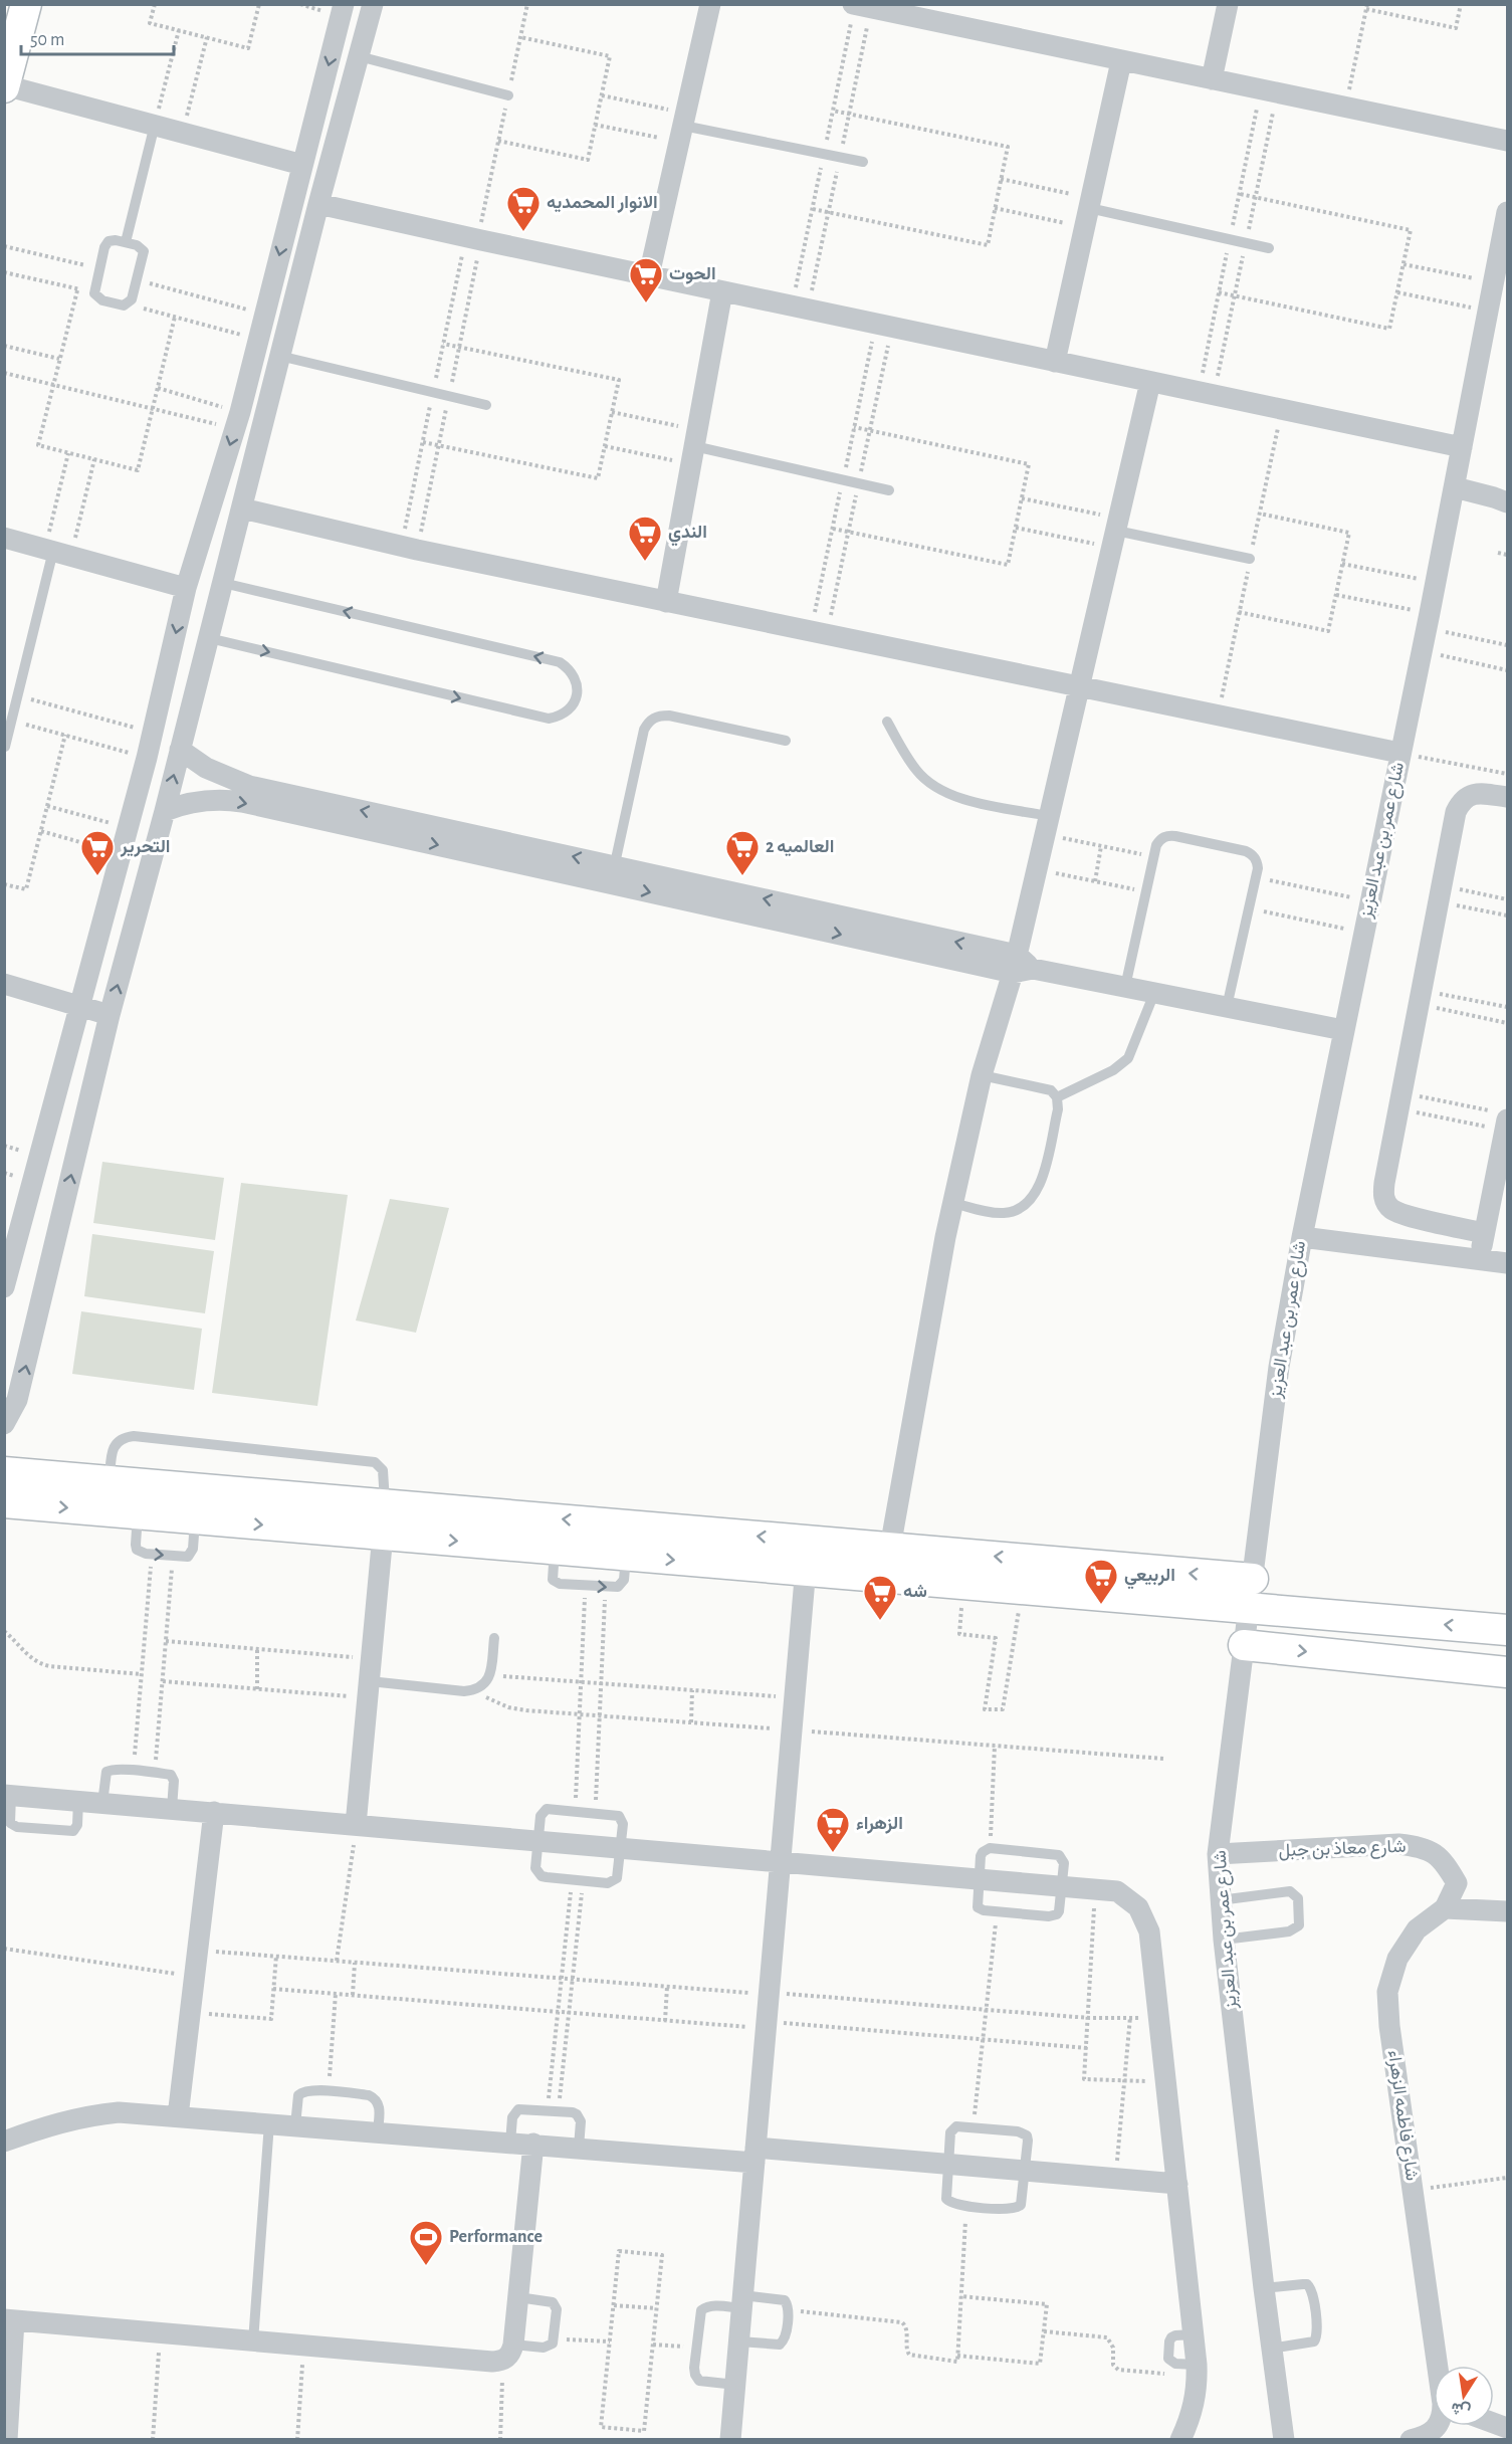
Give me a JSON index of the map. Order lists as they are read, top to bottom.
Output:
{
  "streets": {
    "street": ["شارع عمر بن عبد العزيز", "شارع معاذ بن جبل", "شارع فاطمه الزهراء"]
  },
  "crossings": [
    ["شارع عمر بن عبد العزيز", "شارع معاذ بن جبل"],
    ["شارع معاذ بن جبل", "شارع فاطمه الزهراء"]
  ],
  "places": {
    "supermarket": [
      "الانوار المحمديه",
      "الحوت",
      "الندي",
      "التحرير",
      "العالميه 2",
      "الربيعي",
      "شه",
      "الزهراء"
    ],
    "sports": ["Performance"]
  },
  "scale_bar": "50 m",
  "north": "bottom"
}
